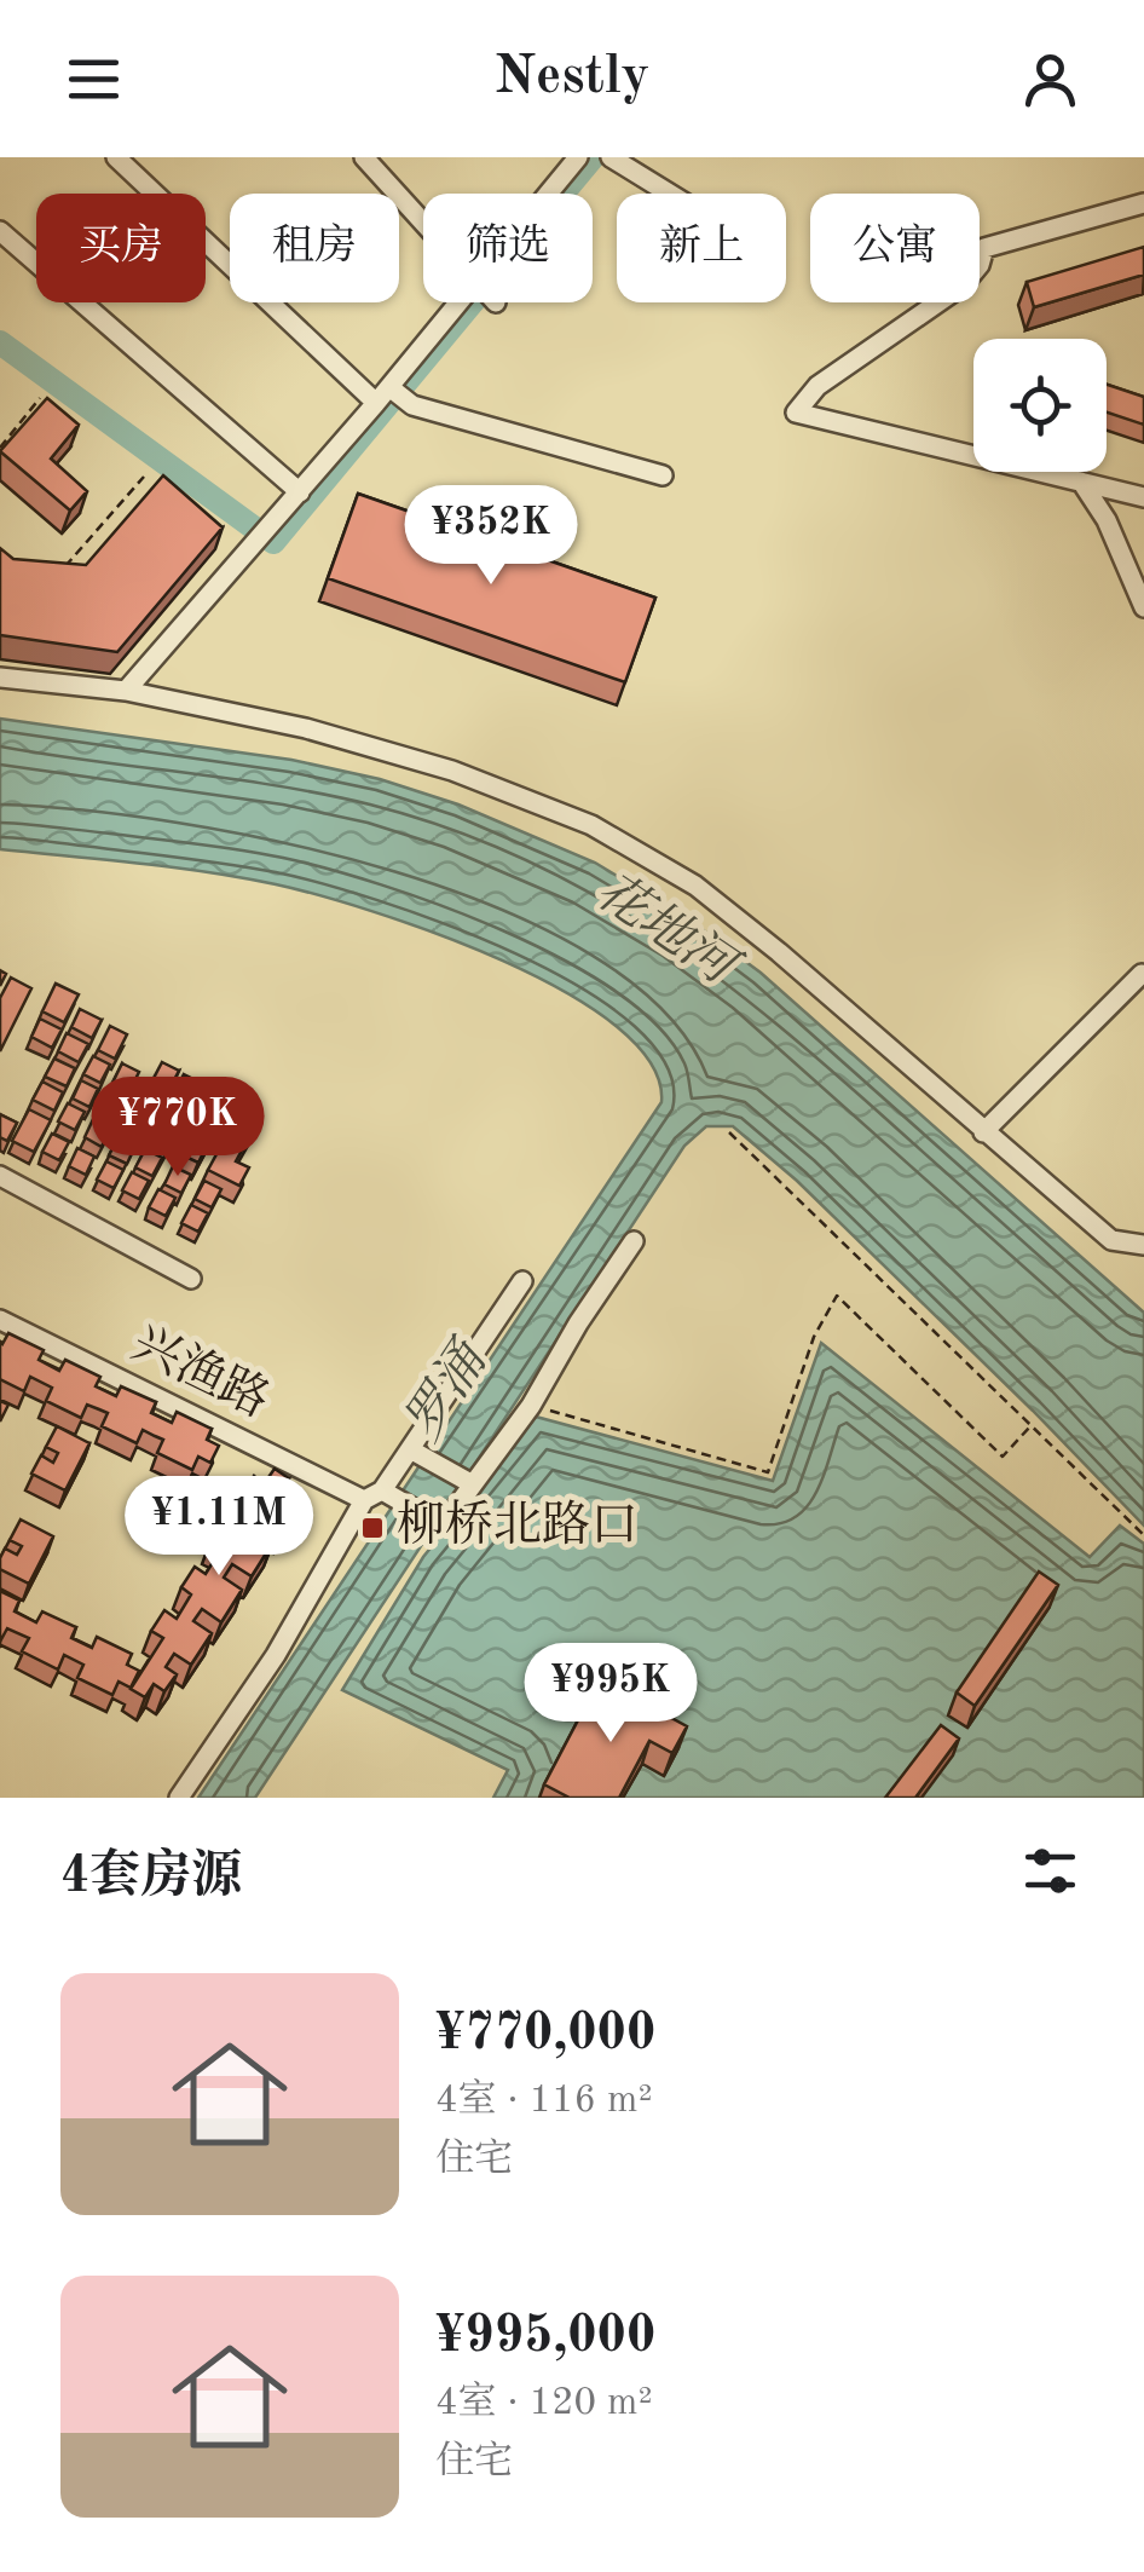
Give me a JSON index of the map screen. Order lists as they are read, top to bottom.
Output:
{
  "streets": {
    "street": ["兴渔路"]
  },
  "water": ["花地河", "罗涌"],
  "places": {
    "transit": ["柳桥北路口"]
  },
  "page": {
    "header": "Nestly",
    "chip": [
      "买房",
      "租房",
      "筛选",
      "新上",
      "公寓"
    ],
    "price": [
      "¥352K",
      "¥770K",
      "¥1.11M",
      "¥995K"
    ],
    "heading": "4套房源",
    "list": [
      {
        "name": "¥770,000",
        "note": "4室 · 116 m² · 住宅"
      },
      {
        "name": "¥995,000",
        "note": "4室 · 120 m² · 住宅"
      }
    ]
  }
}
